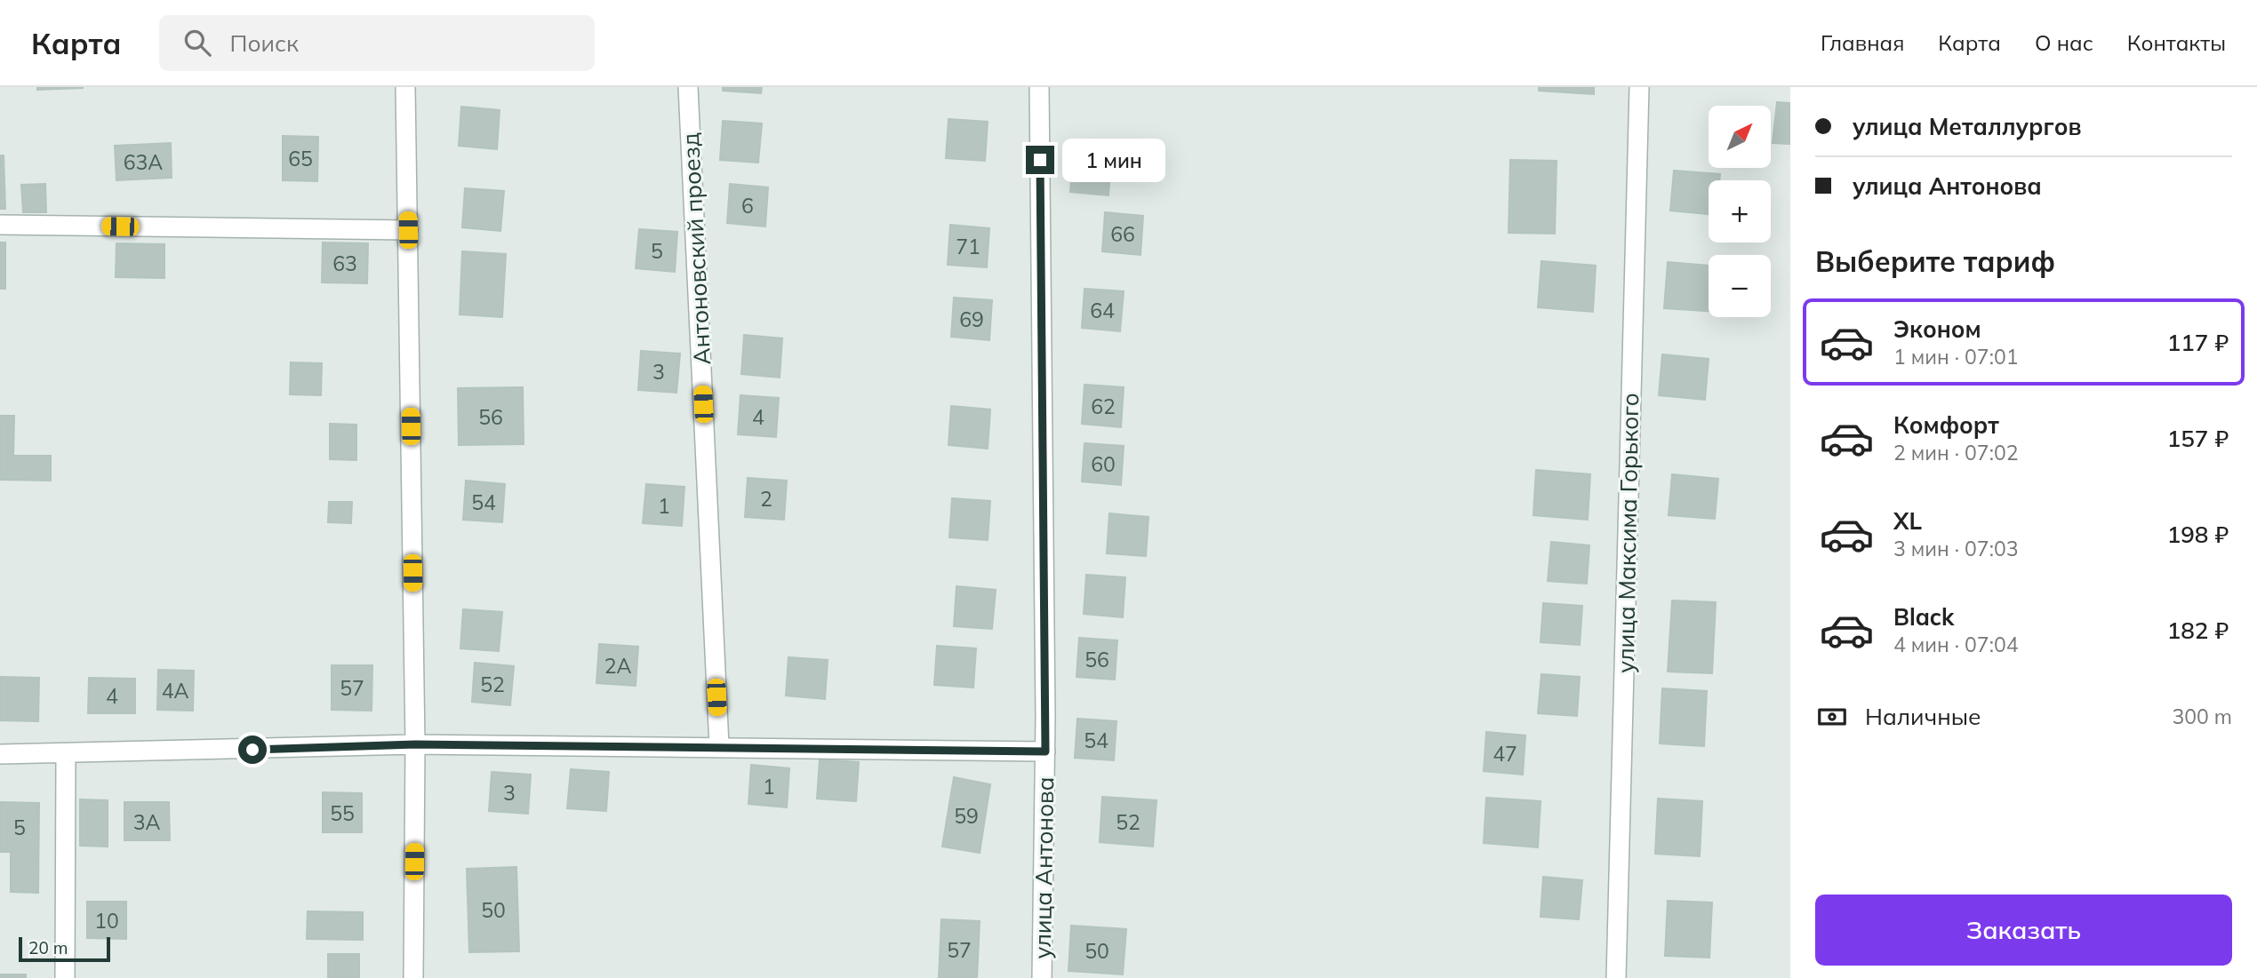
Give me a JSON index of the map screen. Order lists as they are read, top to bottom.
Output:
{
  "streets": {
    "street": ["Антоновский проезд", "улица Максима Горького", "улица Антонова"]
  },
  "house_numbers": [
    "65",
    "63А",
    "6",
    "66",
    "71",
    "5",
    "63",
    "64",
    "69",
    "3",
    "62",
    "56",
    "4",
    "60",
    "2",
    "54",
    "1",
    "56",
    "2А",
    "52",
    "57",
    "4А",
    "4",
    "54",
    "47",
    "1",
    "3",
    "55",
    "59",
    "3А",
    "52",
    "5",
    "50",
    "10",
    "57",
    "50"
  ],
  "scale_bar": "20 m",
  "north": "top right",
  "page": {
    "header": "Карта",
    "search": "Поиск",
    "nav": [
      "Главная",
      "Карта",
      "О нас",
      "Контакты"
    ],
    "banner": ["улица Металлургов", "улица Антонова"],
    "map_buttons": ["+", "−"],
    "bubble": "1 мин",
    "heading": "Выберите тариф",
    "list": [
      {
        "name": "Эконом",
        "note": "1 мин · 07:01",
        "value": "117 ₽"
      },
      {
        "name": "Комфорт",
        "note": "2 мин · 07:02",
        "value": "157 ₽"
      },
      {
        "name": "XL",
        "note": "3 мин · 07:03",
        "value": "198 ₽"
      },
      {
        "name": "Black",
        "note": "4 мин · 07:04",
        "value": "182 ₽"
      }
    ],
    "pay": ["Наличные", "300 m"],
    "buttons": "Заказать",
    "scale": "20 m"
  }
}
